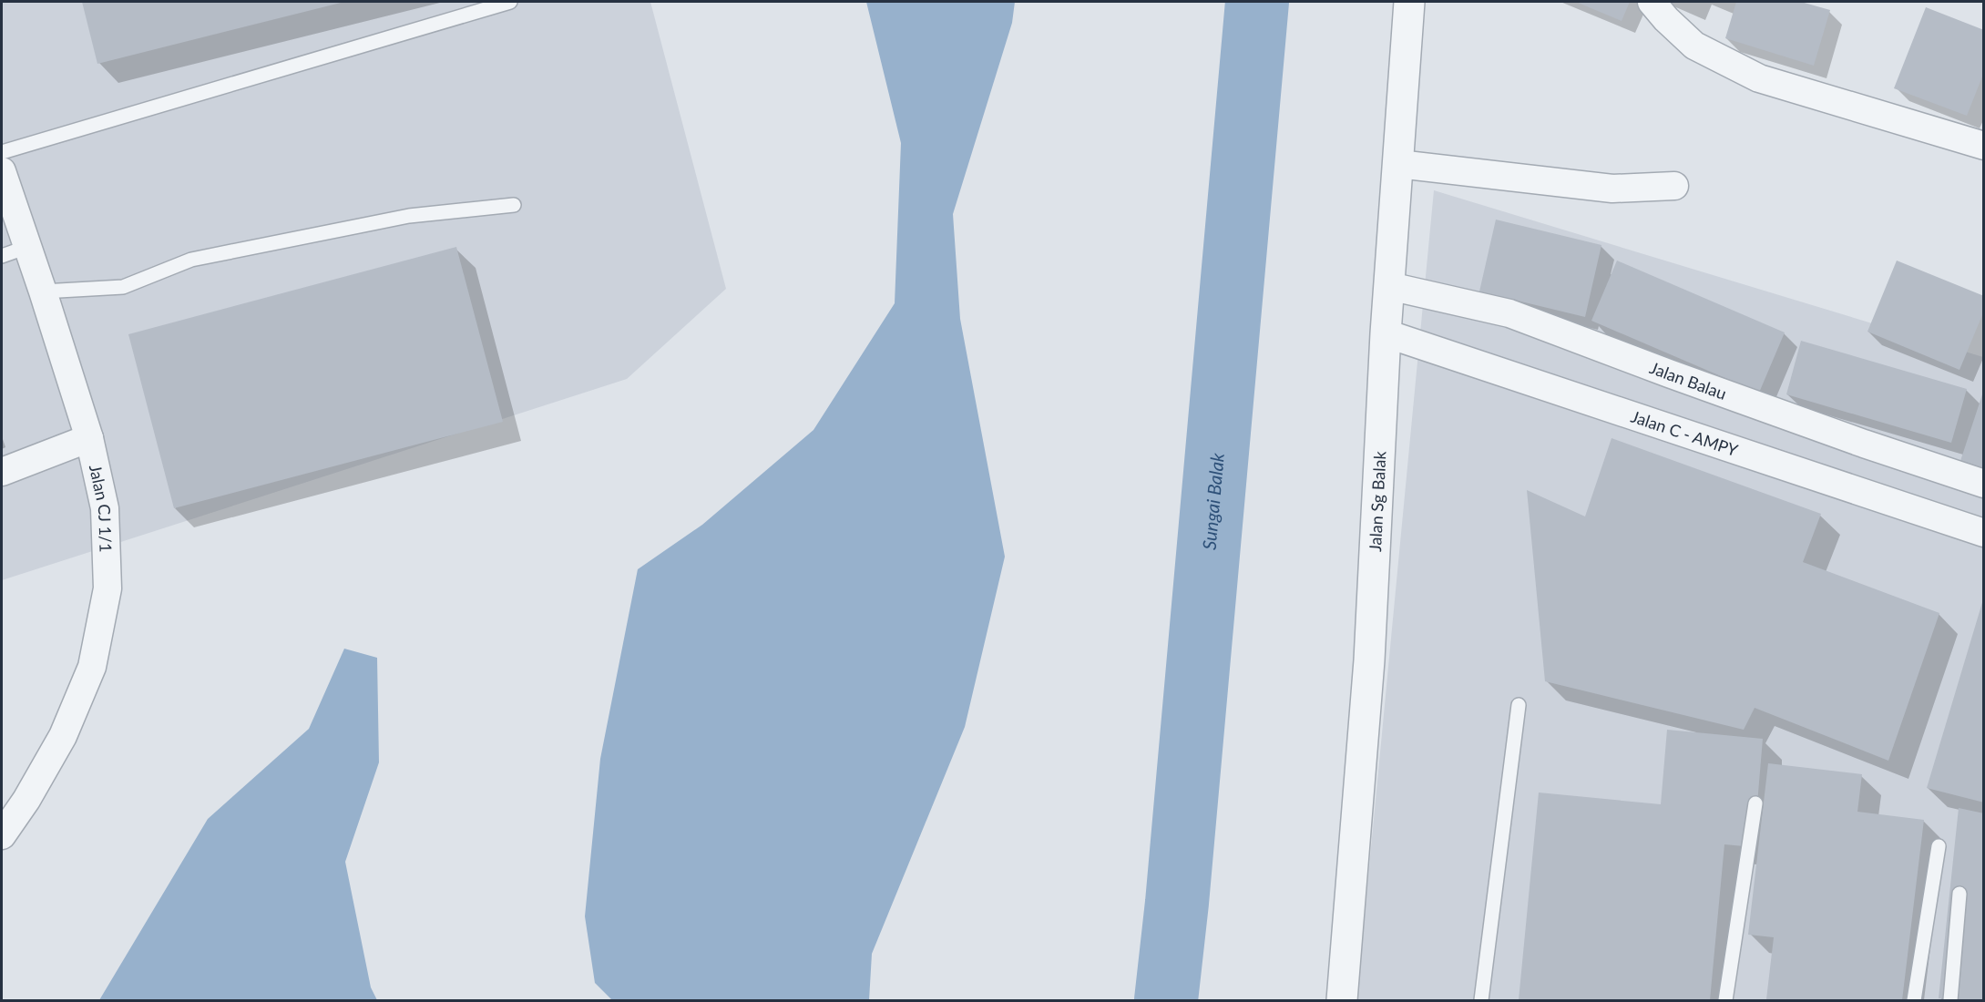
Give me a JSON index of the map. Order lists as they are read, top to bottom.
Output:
{
  "streets": {
    "street": [
      "Jalan Balau",
      "Jalan C - AMPY",
      "Jalan Sg Balak",
      "Jalan CJ 1/1"
    ]
  },
  "crossings": [
    ["Jalan Balau", "Jalan Sg Balak"],
    ["Jalan C - AMPY", "Jalan Sg Balak"]
  ],
  "water": ["Sungai Balak"]
}
